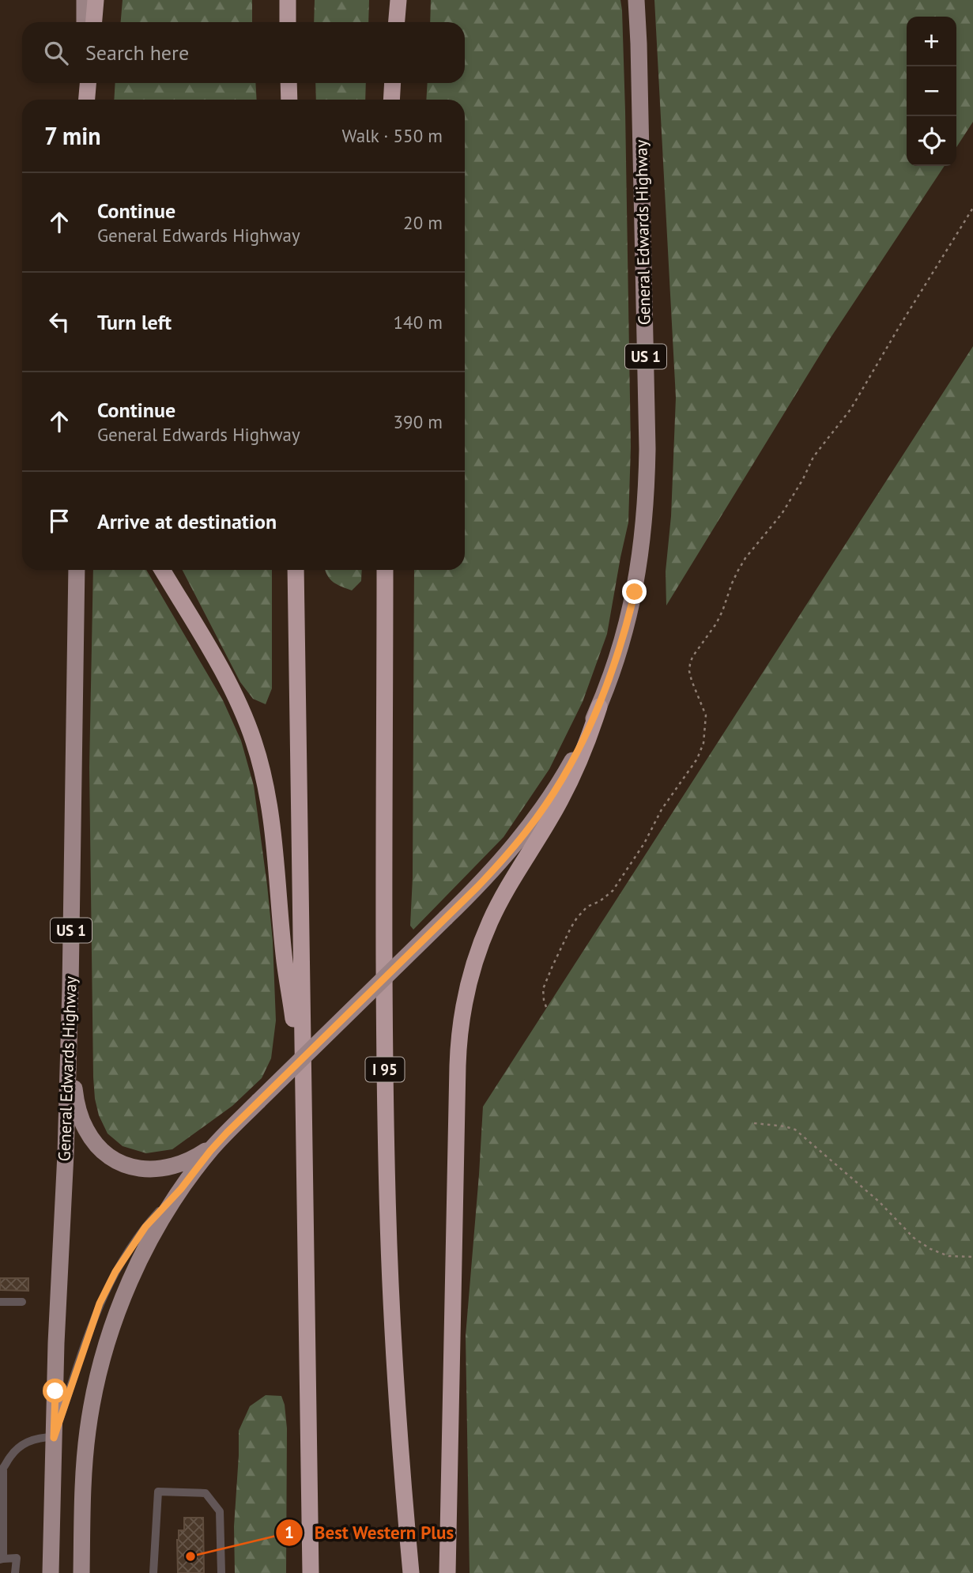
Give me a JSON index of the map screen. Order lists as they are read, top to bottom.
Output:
{
  "streets": {
    "highway": ["I 95"],
    "main road": ["General Edwards Highway", "US 1"]
  },
  "places": ["Best Western Plus"],
  "page": {
    "map_buttons": ["+", "−"],
    "search": "Search here",
    "heading": ["7 min", "Walk · 550 m"],
    "list": [
      ["Continue", "General Edwards Highway", "20 m"],
      ["Turn left", "140 m"],
      ["Continue", "General Edwards Highway", "390 m"],
      "Arrive at destination"
    ]
  }
}
